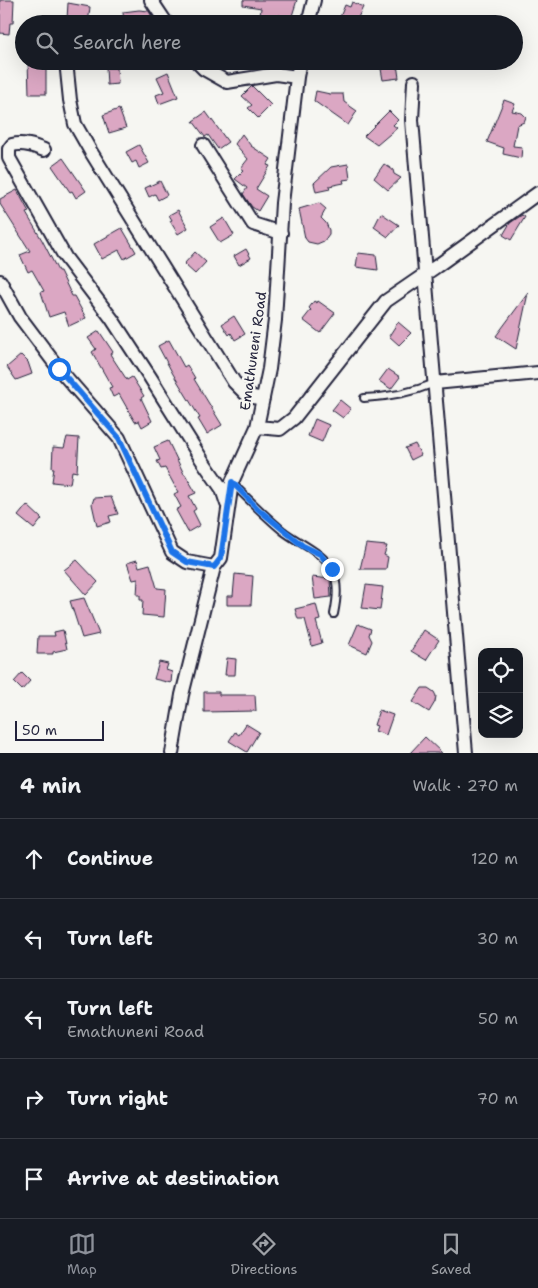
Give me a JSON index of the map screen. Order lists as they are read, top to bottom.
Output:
{
  "streets": {
    "street": ["Emathuneni Road"]
  },
  "scale_bar": "50 m",
  "page": {
    "search": "Search here",
    "scale": "50 m",
    "heading": ["4 min", "Walk · 270 m"],
    "list": [
      ["Continue", "120 m"],
      ["Turn left", "30 m"],
      ["Turn left", "Emathuneni Road", "50 m"],
      ["Turn right", "70 m"],
      "Arrive at destination"
    ],
    "nav": ["Map", "Directions", "Saved"]
  }
}
